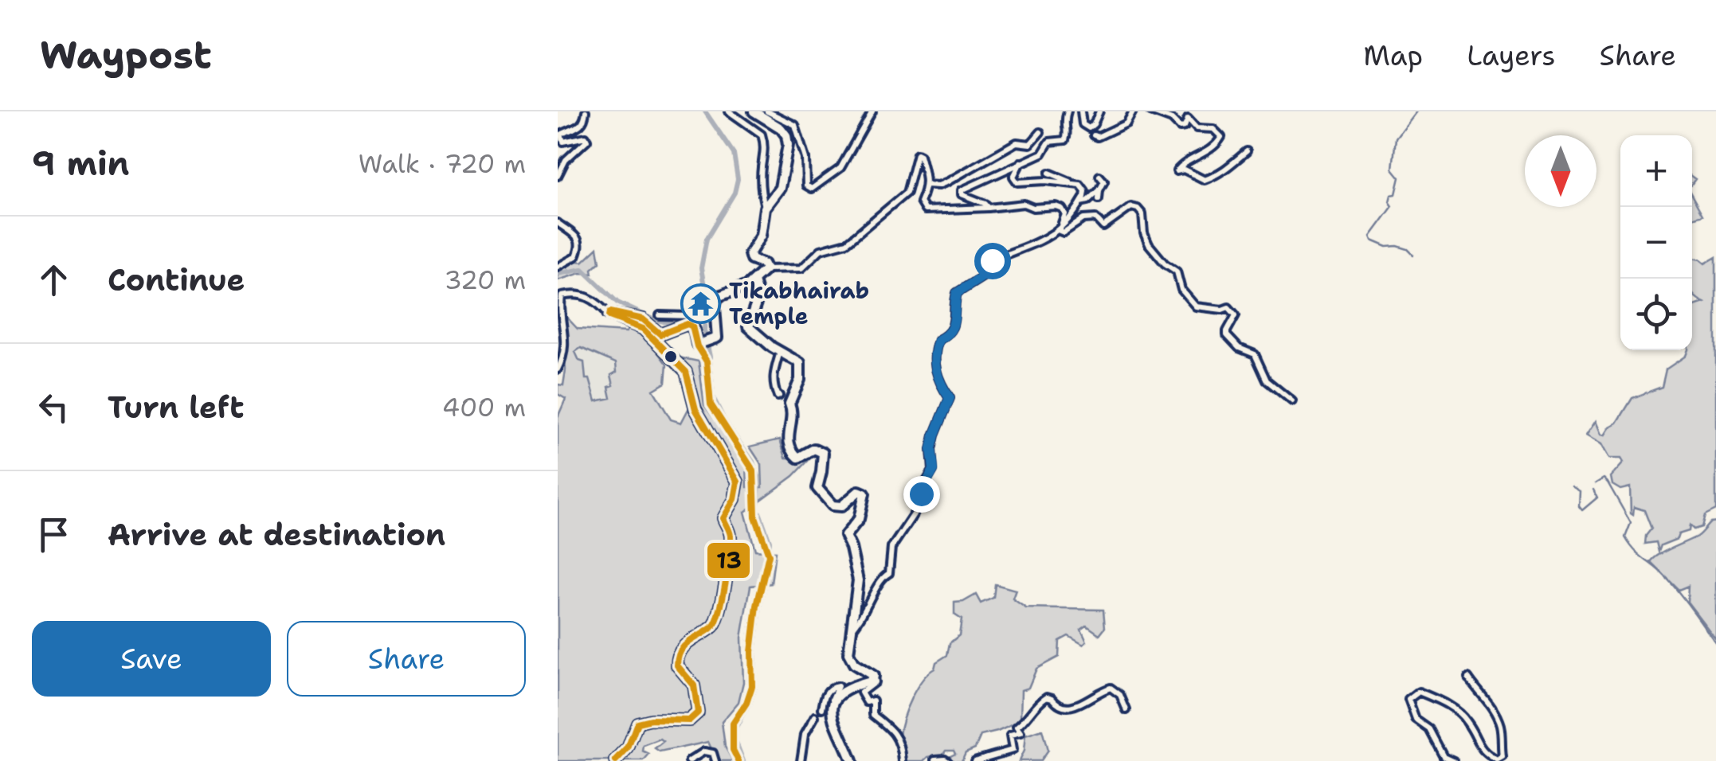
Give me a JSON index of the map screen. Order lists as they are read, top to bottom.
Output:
{
  "places": {
    "temple": ["Tikabhairab Temple"]
  },
  "lines": ["transit line 13"],
  "north": "bottom",
  "page": {
    "header": "Waypost",
    "nav": ["Map", "Layers", "Share"],
    "heading": ["9 min", "Walk · 720 m"],
    "map_buttons": ["+", "−"],
    "list": [
      ["Continue", "320 m"],
      ["Turn left", "400 m"],
      "Arrive at destination"
    ],
    "buttons": ["Save", "Share"]
  }
}
